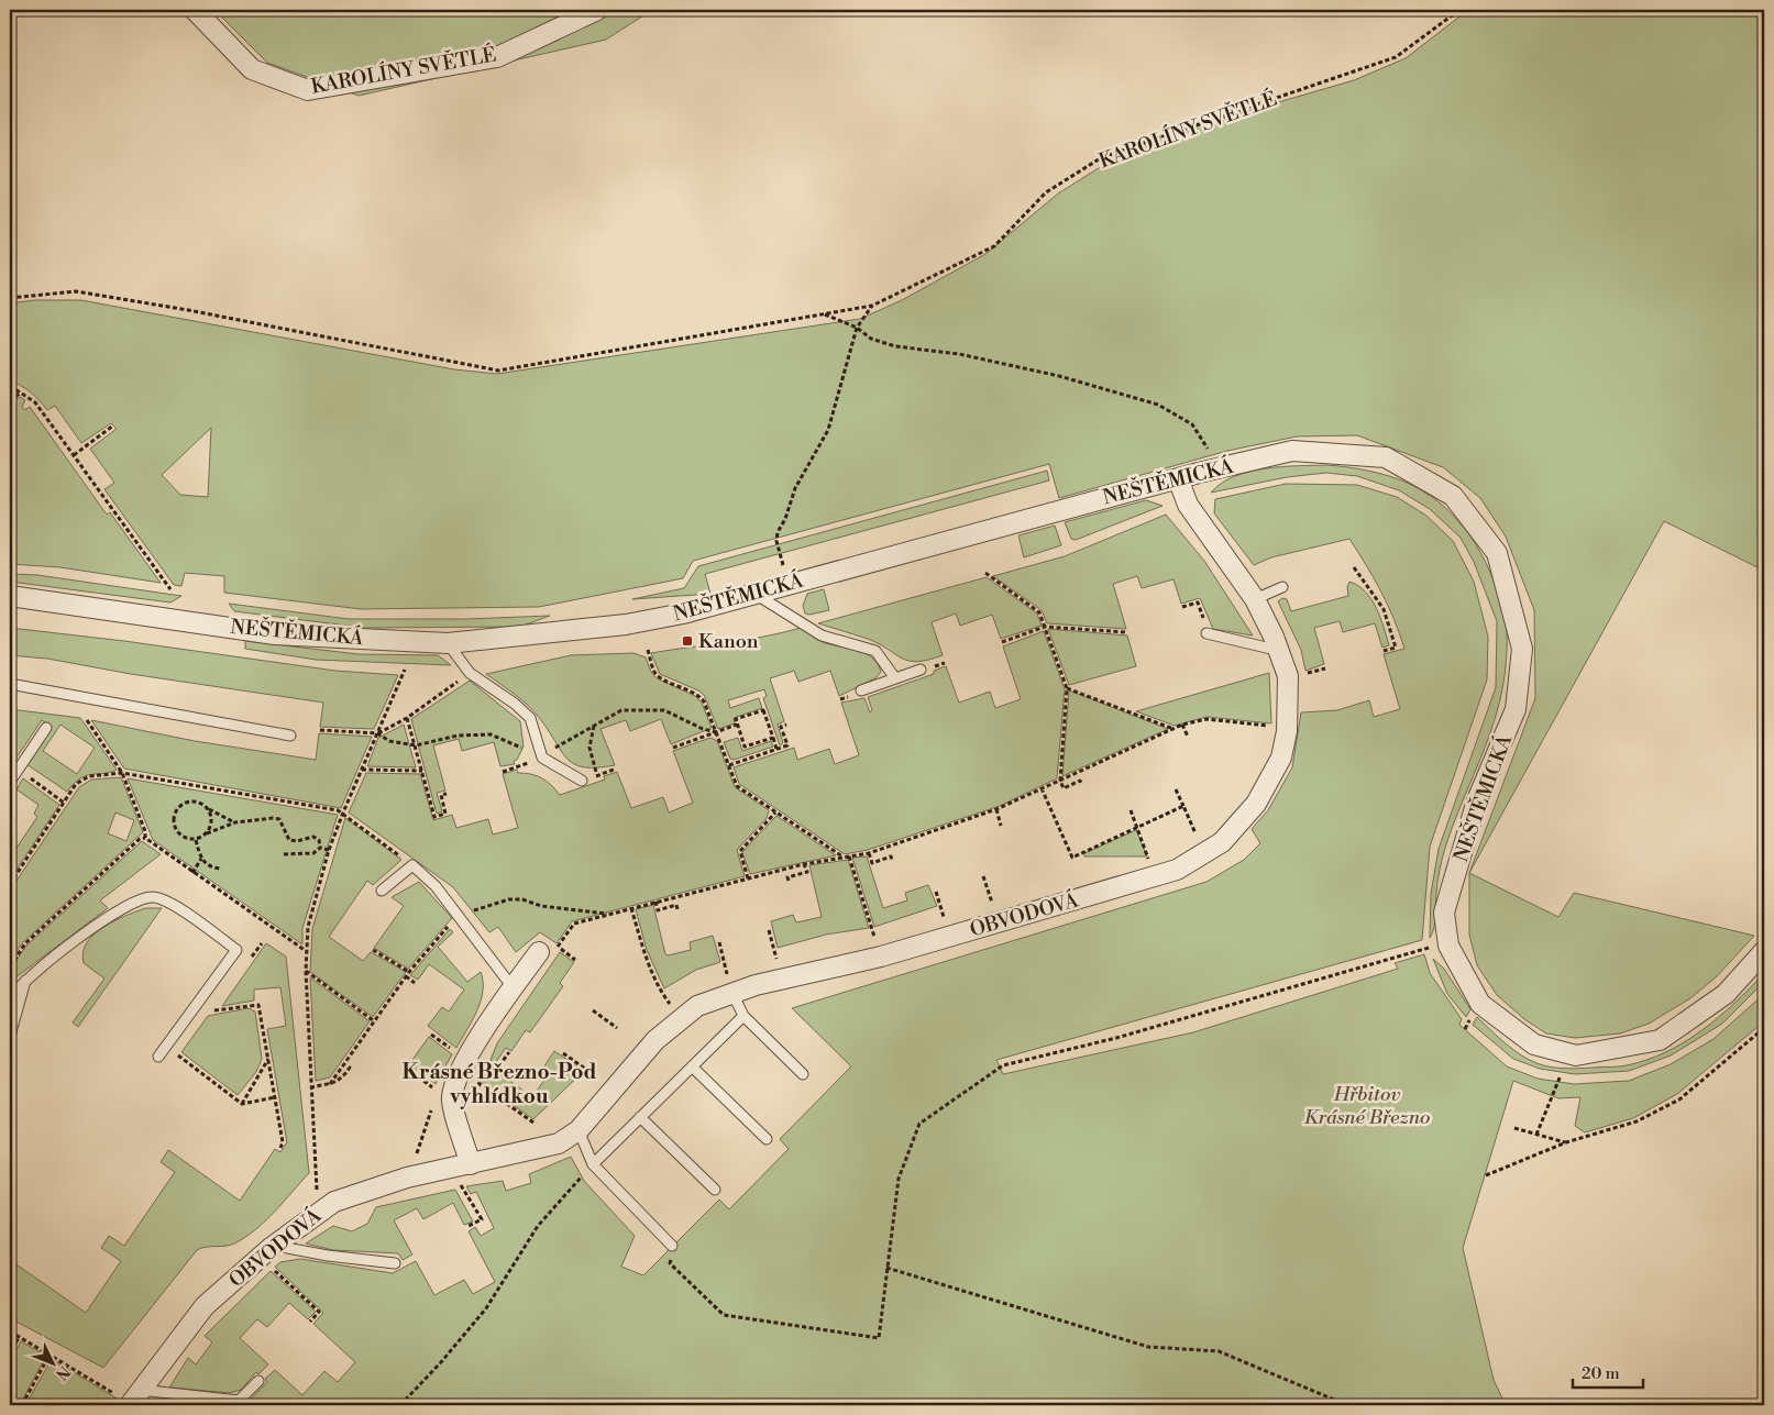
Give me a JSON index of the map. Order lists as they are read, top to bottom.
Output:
{
  "streets": {
    "street": ["KAROLÍNY SVĚTLÉ", "NEŠTĚMICKÁ", "OBVODOVÁ"]
  },
  "crossings": [
    ["NEŠTĚMICKÁ", "OBVODOVÁ"]
  ],
  "districts": ["Krásné Březno-Pod vyhlídkou"],
  "parks": ["Hřbitov Krásné Březno"],
  "places": {
    "transit": ["Kanon"]
  },
  "scale_bar": "20 m",
  "north": "bottom right"
}
